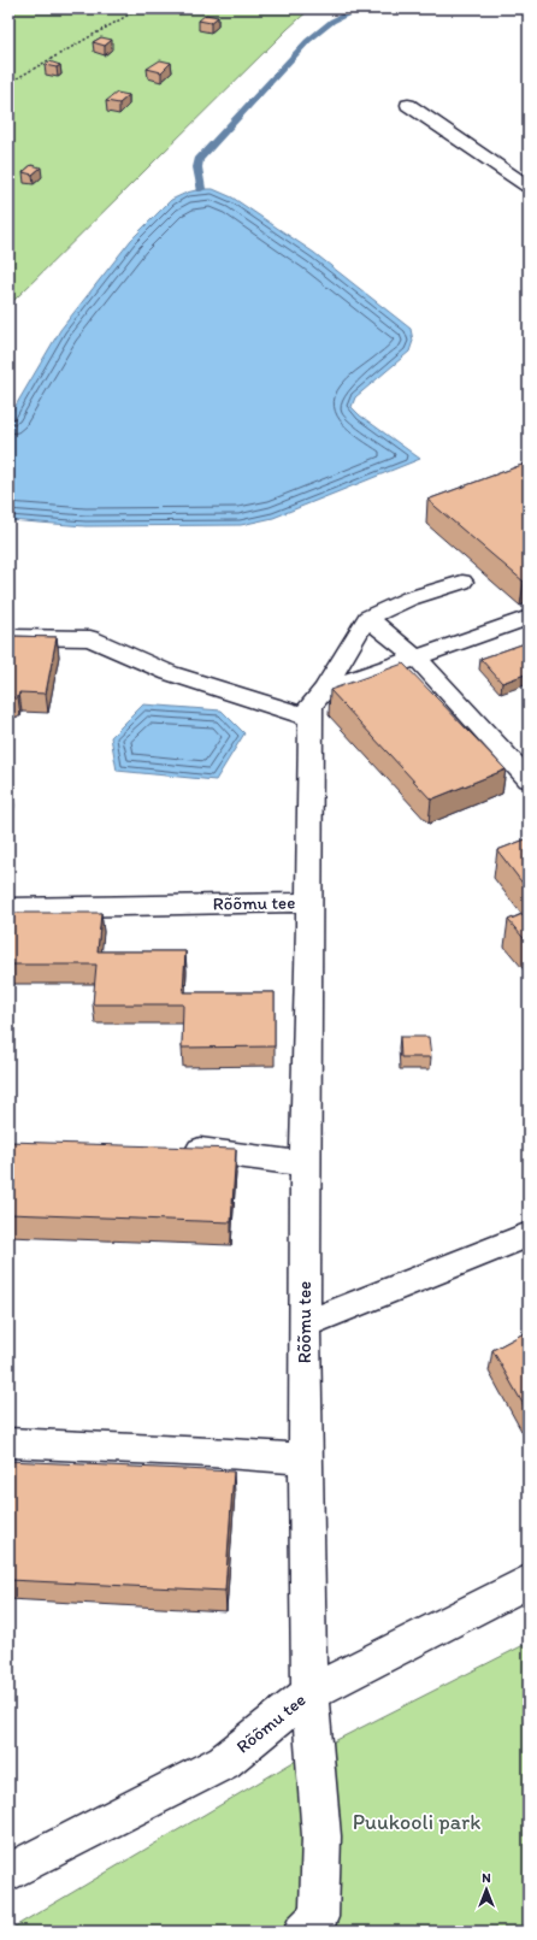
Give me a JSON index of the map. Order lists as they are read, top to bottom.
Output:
{
  "streets": {
    "street": ["Rõõmu tee"]
  },
  "parks": ["Puukooli park"],
  "north": "top"
}
